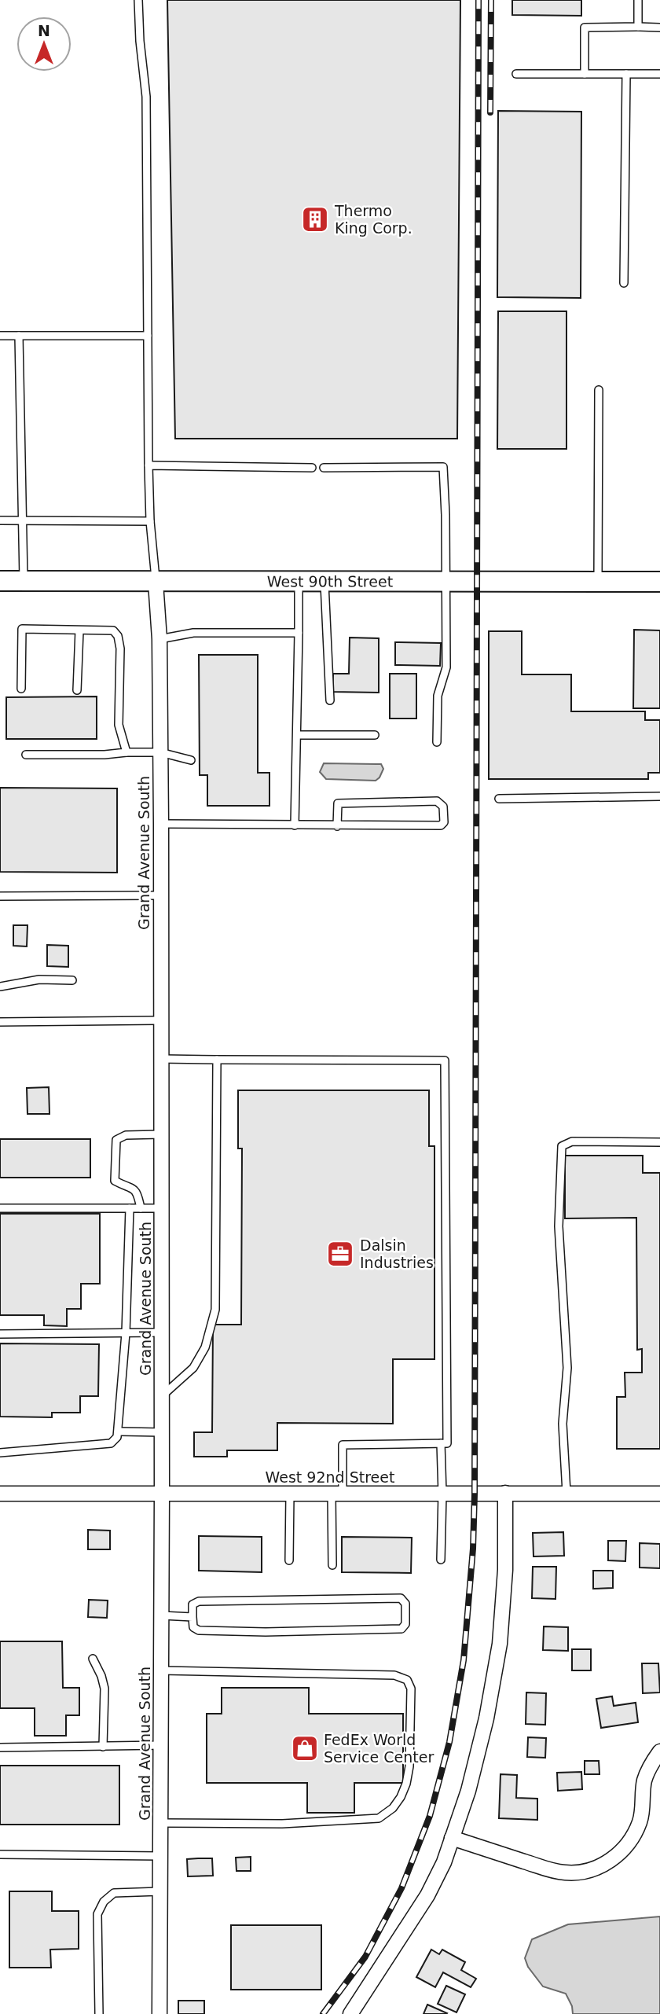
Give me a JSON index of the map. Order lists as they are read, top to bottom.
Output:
{
  "streets": {
    "street": ["West 90th Street", "Grand Avenue South", "West 92nd Street"]
  },
  "crossings": [
    ["West 90th Street", "Grand Avenue South"],
    ["Grand Avenue South", "West 92nd Street"]
  ],
  "places": {
    "building": ["Thermo King Corp."],
    "office": ["Dalsin Industries"],
    "shop": ["FedEx World Service Center"]
  },
  "north": "top"
}
